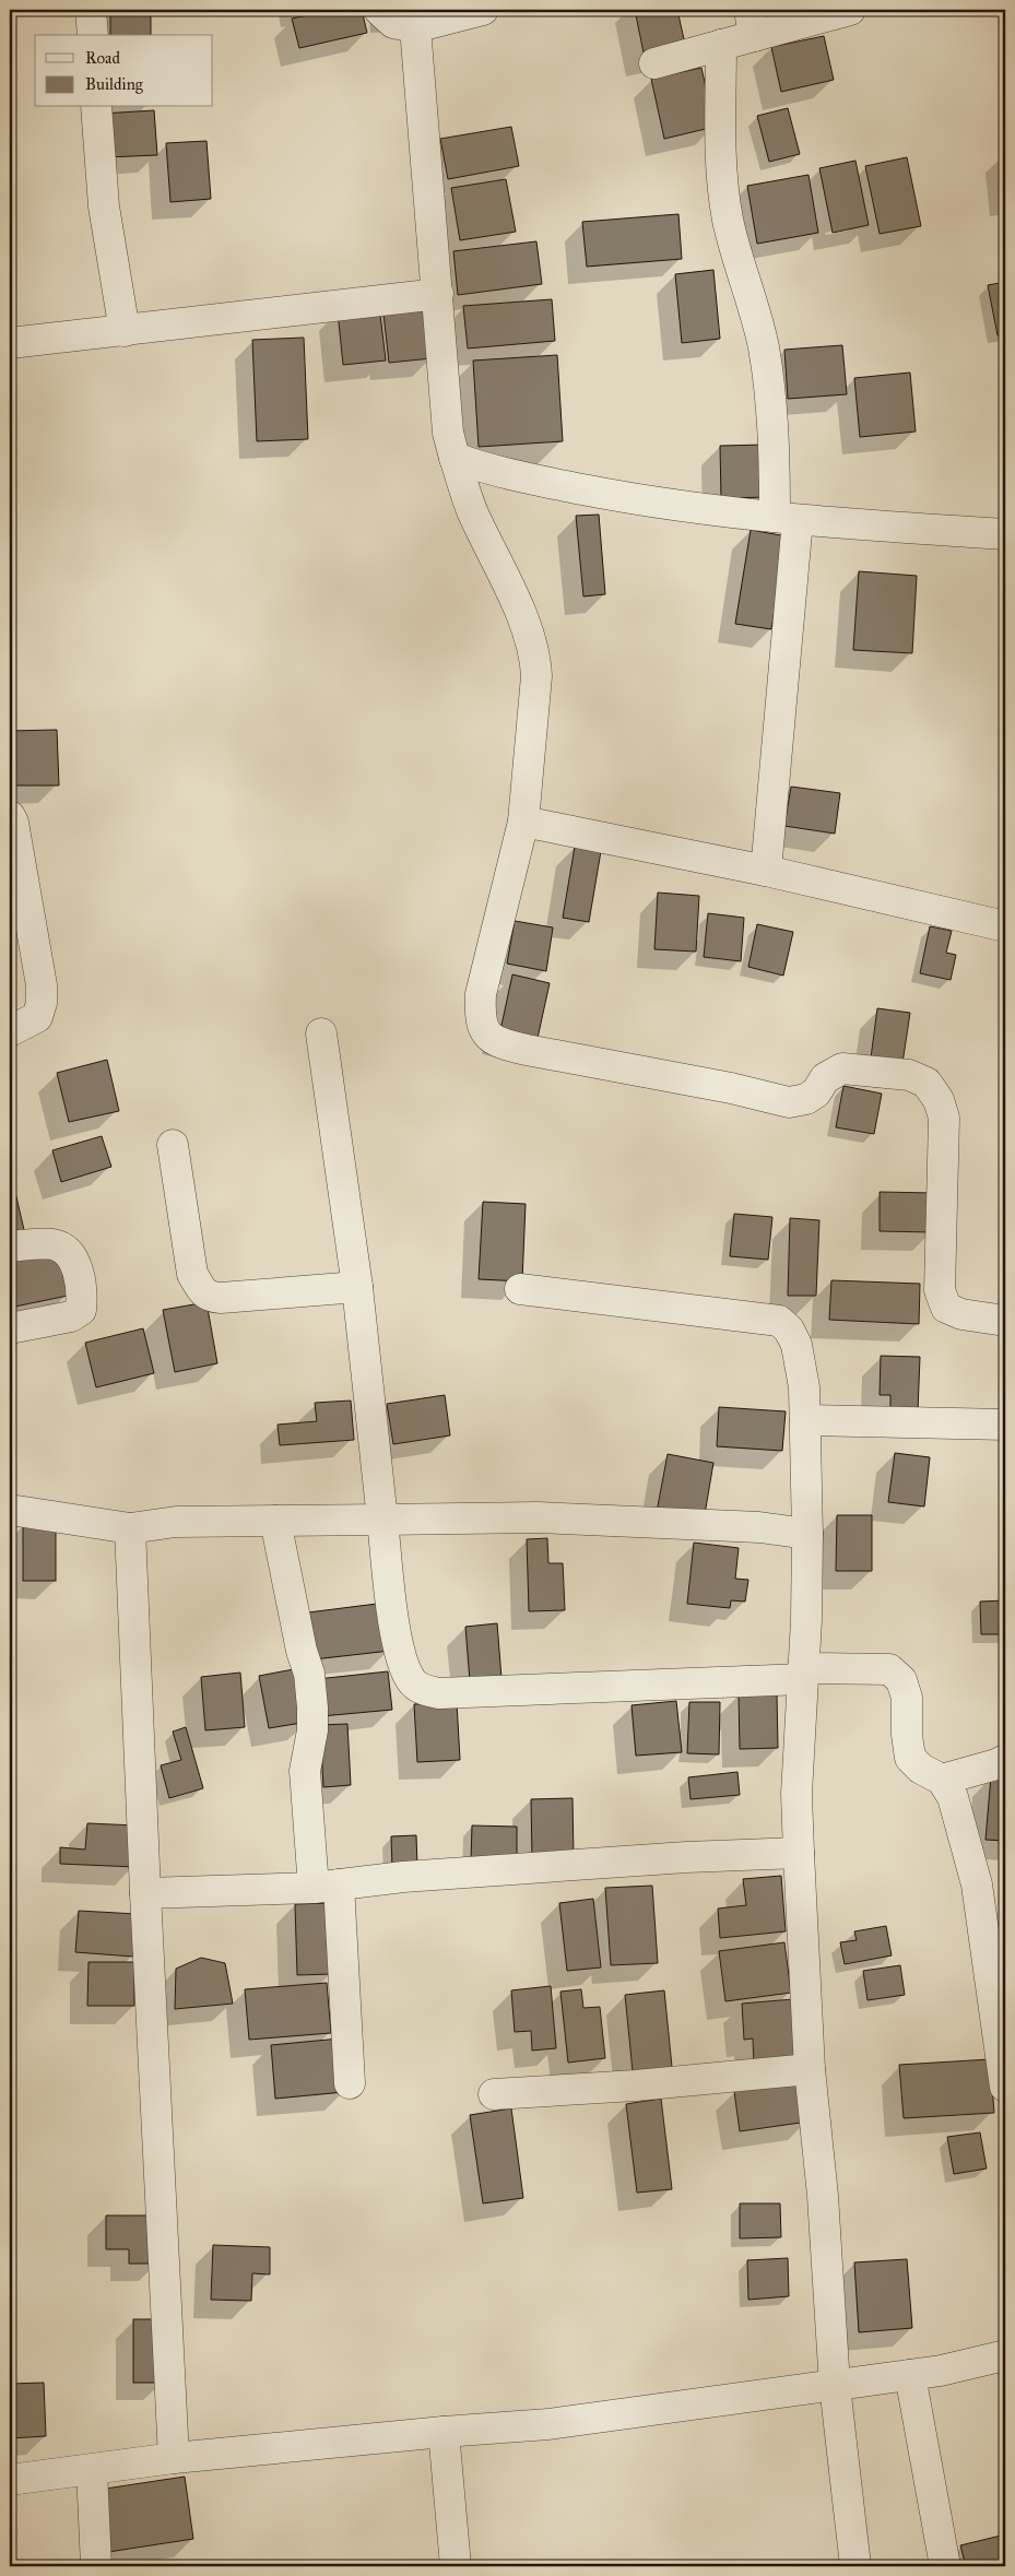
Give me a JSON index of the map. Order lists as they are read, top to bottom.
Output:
{
  "legend": ["Road", "Building"]
}
